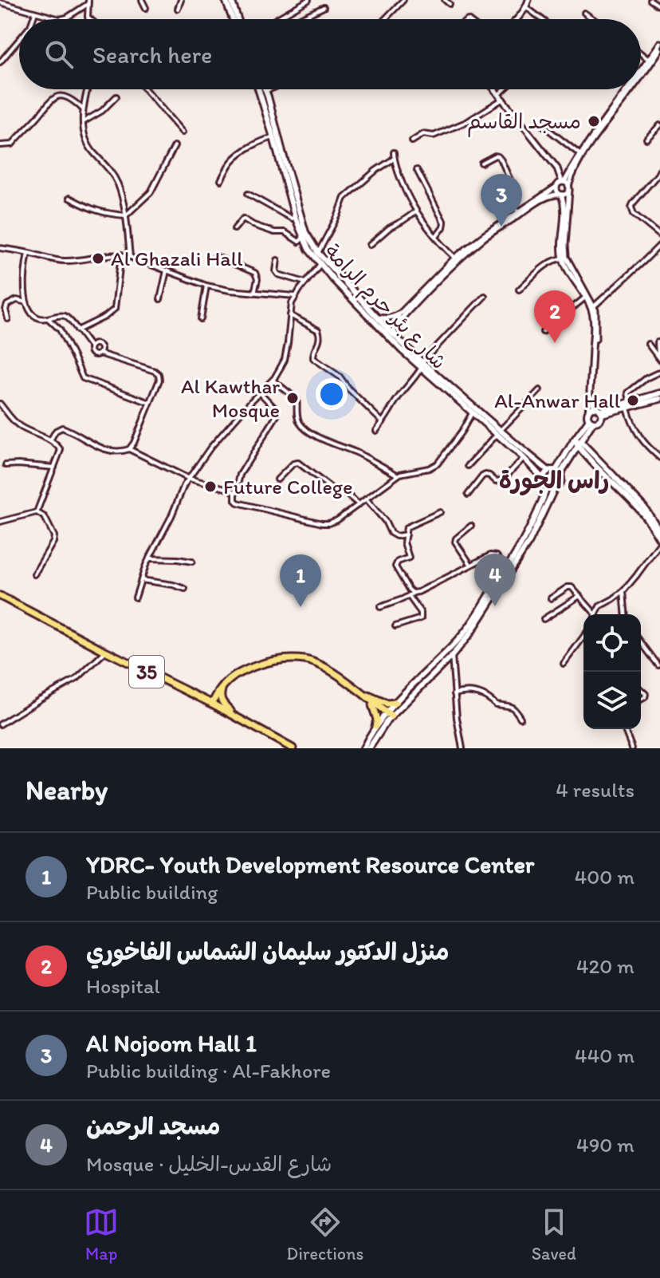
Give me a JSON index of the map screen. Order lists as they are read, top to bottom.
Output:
{
  "streets": {
    "highway": ["35"],
    "main road": ["شارع بئر حرم الرامة"]
  },
  "districts": ["راس الجورة"],
  "places": [
    "مسجد القاسم",
    "Al Ghazali Hall",
    "Al Kawthar Mosque",
    "Al-Anwar Hall",
    "Future College"
  ],
  "page": {
    "search": "Search here",
    "pins": [
      "3",
      "2",
      "4",
      "1"
    ],
    "heading": ["Nearby", "4 results"],
    "list": [
      {
        "mark": "1",
        "name": "YDRC- Youth Development Resource Center",
        "note": "Public building",
        "value": "400 m"
      },
      {
        "mark": "2",
        "name": "منزل الدكتور سليمان الشماس الفاخوري",
        "note": "Hospital",
        "value": "420 m"
      },
      {
        "mark": "3",
        "name": "Al Nojoom Hall 1",
        "note": "Public building · Al-Fakhore",
        "value": "440 m"
      },
      {
        "mark": "4",
        "name": "مسجد الرحمن",
        "note": "Mosque · شارع القدس-الخليل",
        "value": "490 m"
      }
    ],
    "nav": ["Map", "Directions", "Saved"]
  }
}
